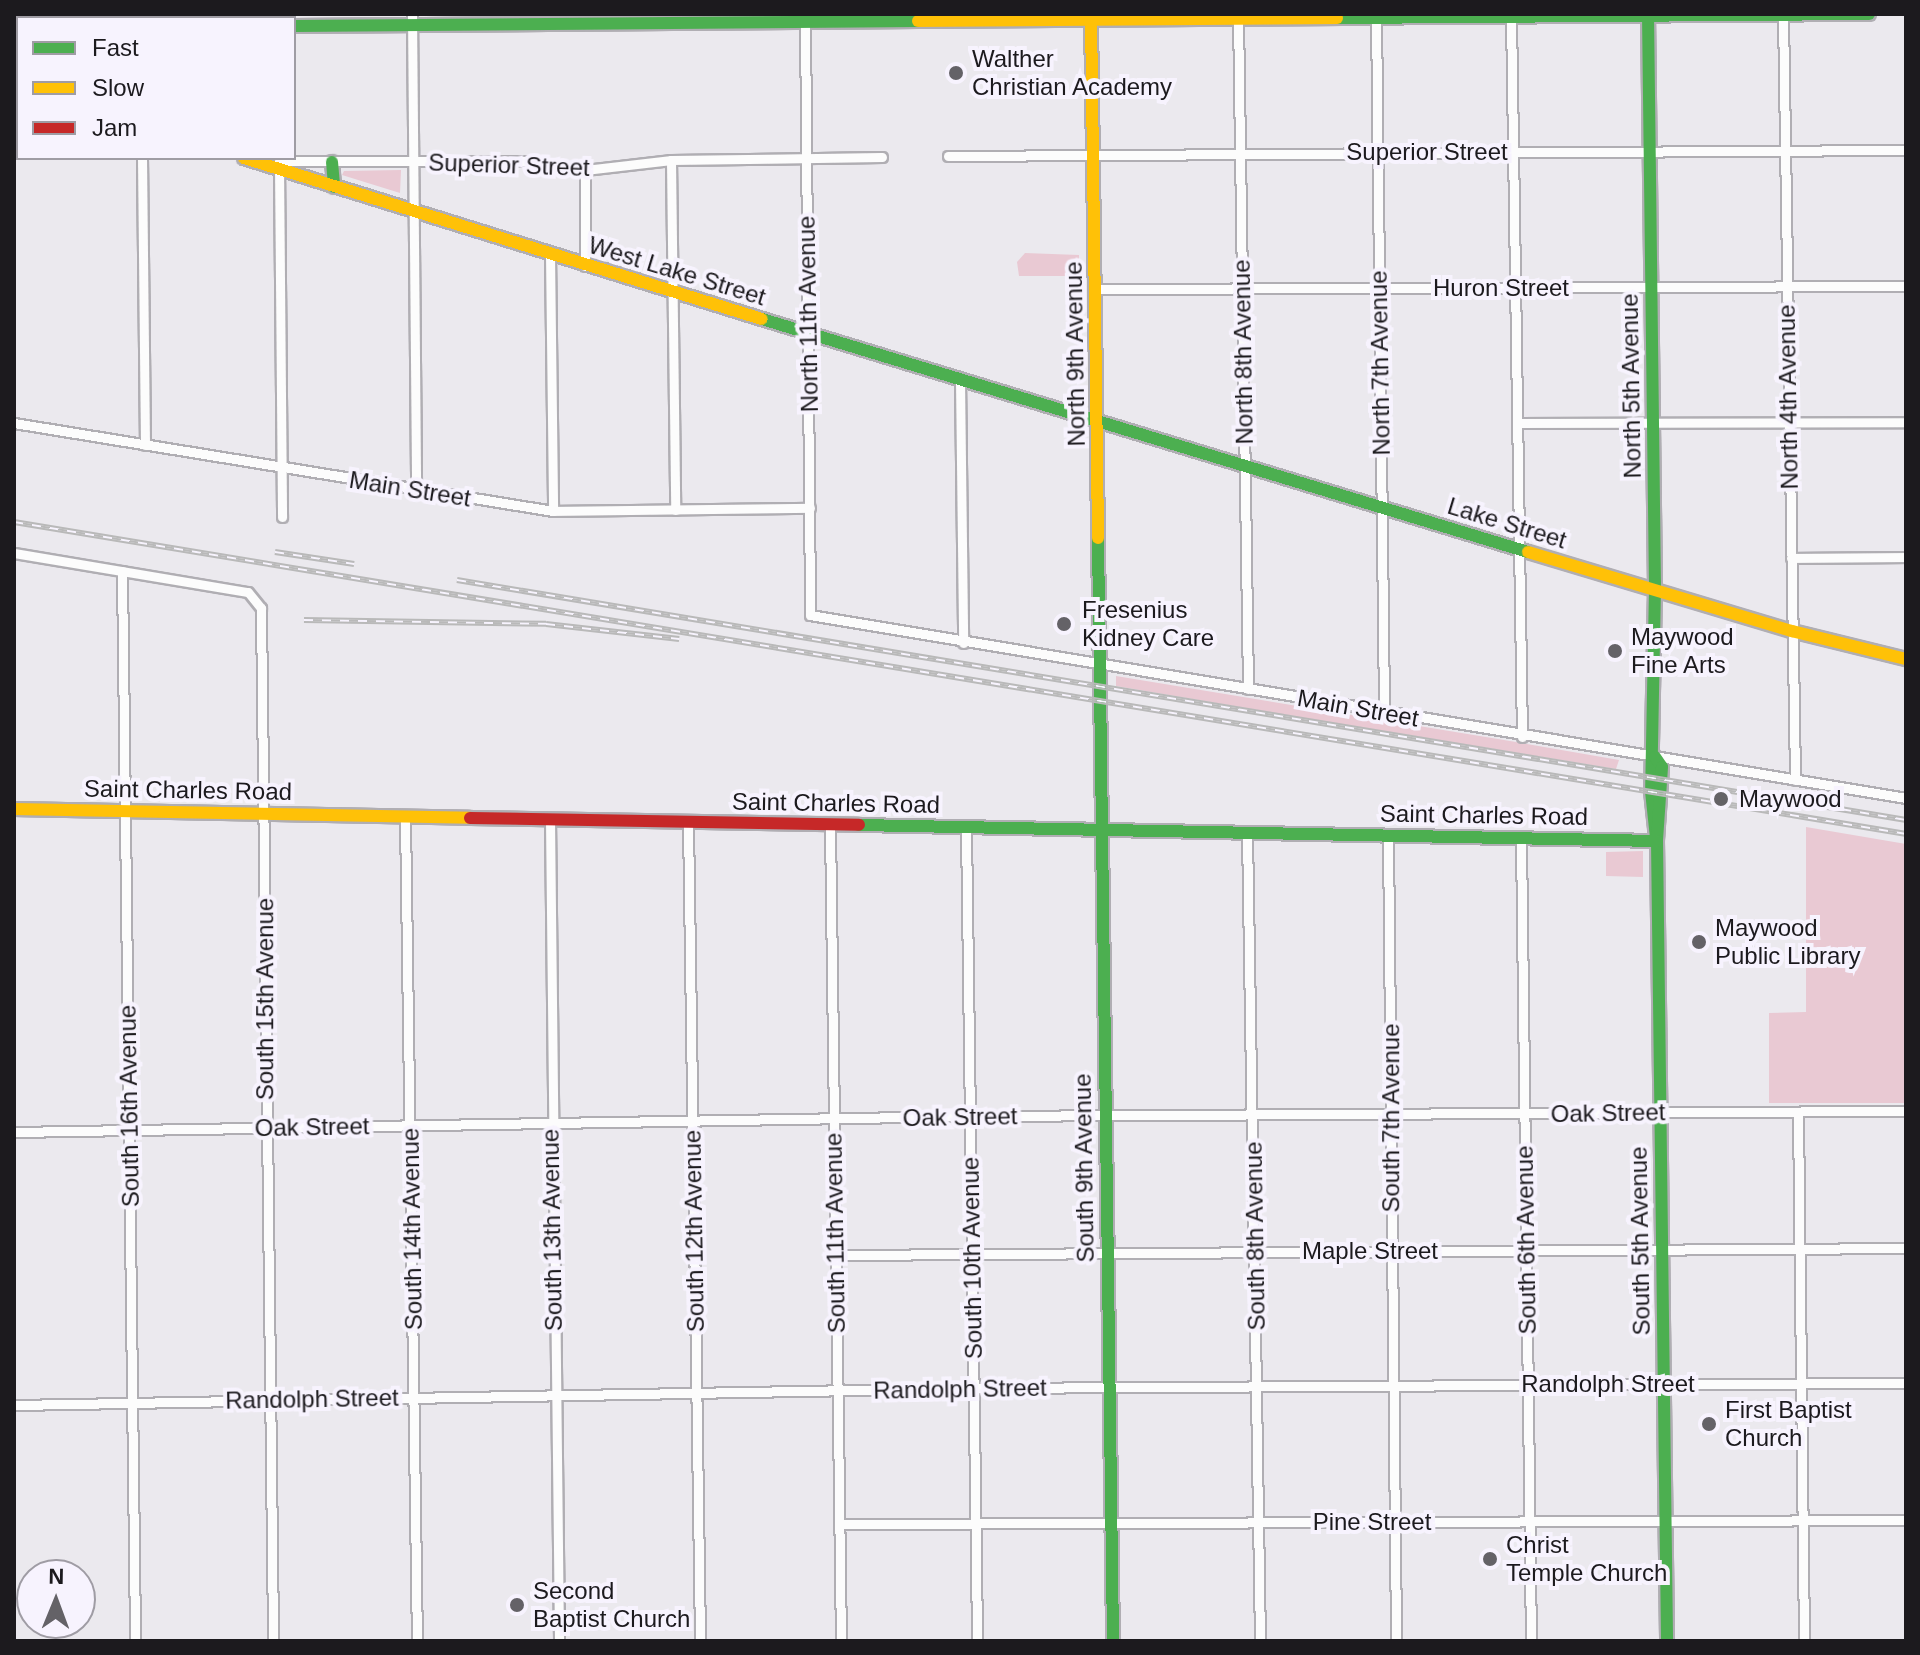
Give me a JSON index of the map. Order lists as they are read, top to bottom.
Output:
{
  "streets": {
    "main road": [
      "West Lake Street",
      "North 9th Avenue",
      "North 5th Avenue",
      "Lake Street",
      "Saint Charles Road",
      "South 9th Avenue",
      "South 5th Avenue"
    ],
    "street": [
      "Superior Street",
      "Huron Street",
      "North 11th Avenue",
      "North 8th Avenue",
      "North 7th Avenue",
      "North 4th Avenue",
      "Main Street",
      "South 15th Avenue",
      "South 16th Avenue",
      "Oak Street",
      "South 7th Avenue",
      "South 14th Avenue",
      "South 13th Avenue",
      "South 12th Avenue",
      "South 11th Avenue",
      "South 8th Avenue",
      "South 6th Avenue",
      "Maple Street",
      "South 10th Avenue",
      "Randolph Street",
      "Pine Street"
    ]
  },
  "crossings": [
    ["Superior Street", "West Lake Street"],
    ["Superior Street", "North 11th Avenue"],
    ["Superior Street", "North 8th Avenue"],
    ["Superior Street", "North 9th Avenue"],
    ["Superior Street", "North 7th Avenue"],
    ["Superior Street", "North 5th Avenue"],
    ["Superior Street", "North 4th Avenue"],
    ["West Lake Street", "North 11th Avenue"],
    ["West Lake Street", "North 9th Avenue"],
    ["West Lake Street", "Lake Street"],
    ["Huron Street", "North 8th Avenue"],
    ["Huron Street", "North 9th Avenue"],
    ["Huron Street", "North 7th Avenue"],
    ["Huron Street", "North 5th Avenue"],
    ["Huron Street", "North 4th Avenue"],
    ["North 11th Avenue", "Main Street"],
    ["North 8th Avenue", "Main Street"],
    ["North 8th Avenue", "Lake Street"],
    ["North 9th Avenue", "Main Street"],
    ["North 9th Avenue", "Lake Street"],
    ["North 9th Avenue", "South 9th Avenue"],
    ["North 7th Avenue", "Main Street"],
    ["North 7th Avenue", "Lake Street"],
    ["North 5th Avenue", "Main Street"],
    ["North 5th Avenue", "Lake Street"],
    ["North 5th Avenue", "South 5th Avenue"],
    ["North 4th Avenue", "Main Street"],
    ["North 4th Avenue", "Lake Street"],
    ["Saint Charles Road", "South 15th Avenue"],
    ["Saint Charles Road", "South 16th Avenue"],
    ["Saint Charles Road", "South 7th Avenue"],
    ["Saint Charles Road", "South 9th Avenue"],
    ["Saint Charles Road", "South 14th Avenue"],
    ["Saint Charles Road", "South 13th Avenue"],
    ["Saint Charles Road", "South 12th Avenue"],
    ["Saint Charles Road", "South 11th Avenue"],
    ["Saint Charles Road", "South 8th Avenue"],
    ["Saint Charles Road", "South 6th Avenue"],
    ["Saint Charles Road", "South 5th Avenue"],
    ["Saint Charles Road", "South 10th Avenue"],
    ["South 15th Avenue", "South 16th Avenue"],
    ["South 15th Avenue", "Oak Street"],
    ["South 15th Avenue", "Randolph Street"],
    ["South 16th Avenue", "Oak Street"],
    ["South 16th Avenue", "Randolph Street"],
    ["Oak Street", "South 7th Avenue"],
    ["Oak Street", "South 9th Avenue"],
    ["Oak Street", "South 14th Avenue"],
    ["Oak Street", "South 13th Avenue"],
    ["Oak Street", "South 12th Avenue"],
    ["Oak Street", "South 11th Avenue"],
    ["Oak Street", "South 8th Avenue"],
    ["Oak Street", "South 6th Avenue"],
    ["Oak Street", "South 5th Avenue"],
    ["Oak Street", "South 10th Avenue"],
    ["South 7th Avenue", "Maple Street"],
    ["South 7th Avenue", "Randolph Street"],
    ["South 7th Avenue", "Pine Street"],
    ["South 9th Avenue", "Maple Street"],
    ["South 9th Avenue", "Randolph Street"],
    ["South 9th Avenue", "Pine Street"],
    ["South 14th Avenue", "Randolph Street"],
    ["South 13th Avenue", "Randolph Street"],
    ["South 12th Avenue", "Randolph Street"],
    ["South 11th Avenue", "Maple Street"],
    ["South 11th Avenue", "Randolph Street"],
    ["South 11th Avenue", "Pine Street"],
    ["South 8th Avenue", "Maple Street"],
    ["South 8th Avenue", "Randolph Street"],
    ["South 8th Avenue", "Pine Street"],
    ["South 6th Avenue", "Maple Street"],
    ["South 6th Avenue", "Randolph Street"],
    ["South 6th Avenue", "Pine Street"],
    ["South 5th Avenue", "Maple Street"],
    ["South 5th Avenue", "Randolph Street"],
    ["South 5th Avenue", "Pine Street"],
    ["Maple Street", "South 10th Avenue"],
    ["South 10th Avenue", "Randolph Street"],
    ["South 10th Avenue", "Pine Street"]
  ],
  "places": [
    "Walther Christian Academy",
    "Fresenius Kidney Care",
    "Maywood Fine Arts",
    "Maywood",
    "Maywood Public Library",
    "First Baptist Church",
    "Christ Temple Church",
    "Second Baptist Church"
  ],
  "legend": ["Fast", "Slow", "Jam"],
  "north": "top"
}
